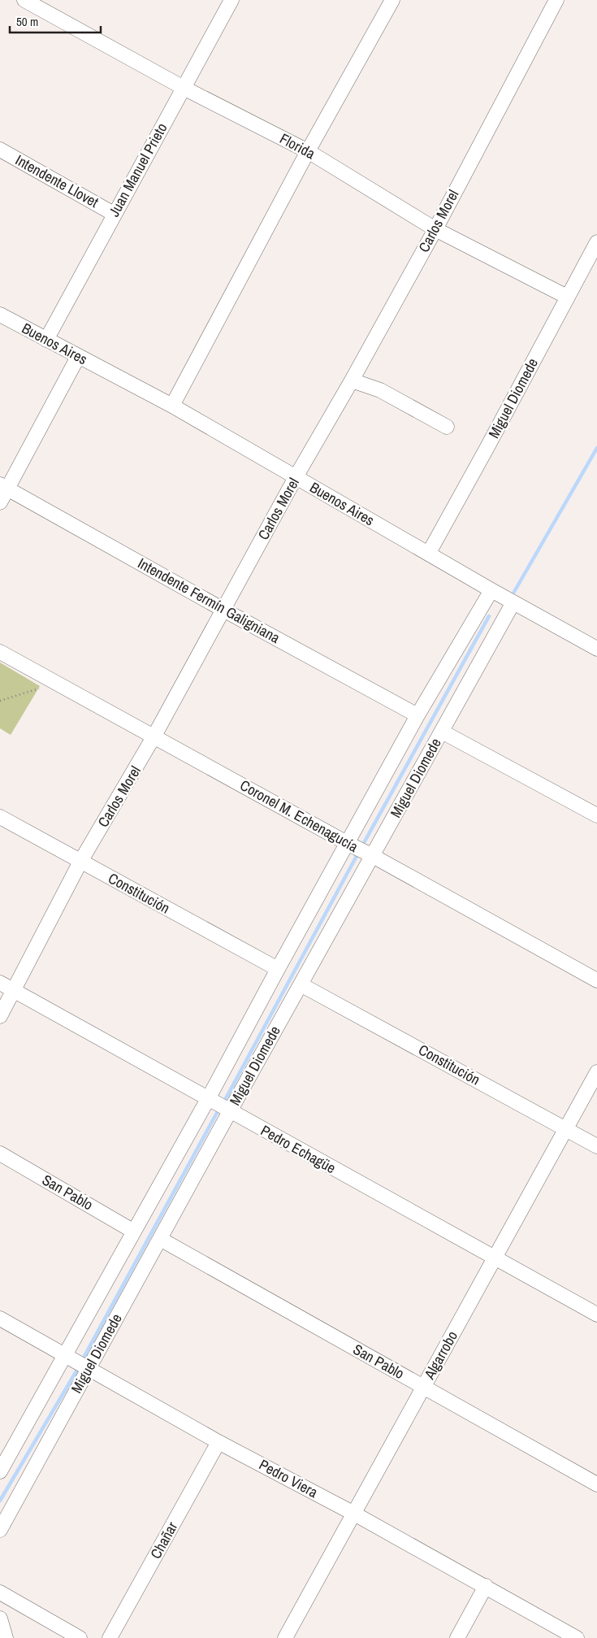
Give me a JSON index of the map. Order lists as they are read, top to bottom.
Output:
{
  "streets": {
    "street": [
      "Florida",
      "Juan Manuel Prieto",
      "Intendente Llovet",
      "Carlos Morel",
      "Buenos Aires",
      "Miguel Diomede",
      "Intendente Fermín Galigniana",
      "Coronel M. Echenagucía",
      "Constitución",
      "Pedro Echagüe",
      "San Pablo",
      "Algarrobo",
      "Pedro Viera",
      "Chañar"
    ]
  },
  "crossings": [
    ["Florida", "Juan Manuel Prieto"],
    ["Florida", "Carlos Morel"],
    ["Florida", "Miguel Diomede"],
    ["Juan Manuel Prieto", "Intendente Llovet"],
    ["Juan Manuel Prieto", "Buenos Aires"],
    ["Carlos Morel", "Buenos Aires"],
    ["Carlos Morel", "Intendente Fermín Galigniana"],
    ["Carlos Morel", "Coronel M. Echenagucía"],
    ["Carlos Morel", "Constitución"],
    ["Carlos Morel", "Pedro Echagüe"],
    ["Buenos Aires", "Miguel Diomede"],
    ["Miguel Diomede", "Intendente Fermín Galigniana"],
    ["Miguel Diomede", "Coronel M. Echenagucía"],
    ["Miguel Diomede", "Constitución"],
    ["Miguel Diomede", "Pedro Echagüe"],
    ["Miguel Diomede", "San Pablo"],
    ["Miguel Diomede", "Pedro Viera"],
    ["Constitución", "Algarrobo"],
    ["Pedro Echagüe", "Algarrobo"],
    ["San Pablo", "Algarrobo"],
    ["Algarrobo", "Pedro Viera"],
    ["Pedro Viera", "Chañar"]
  ],
  "scale_bar": "50 m"
}
